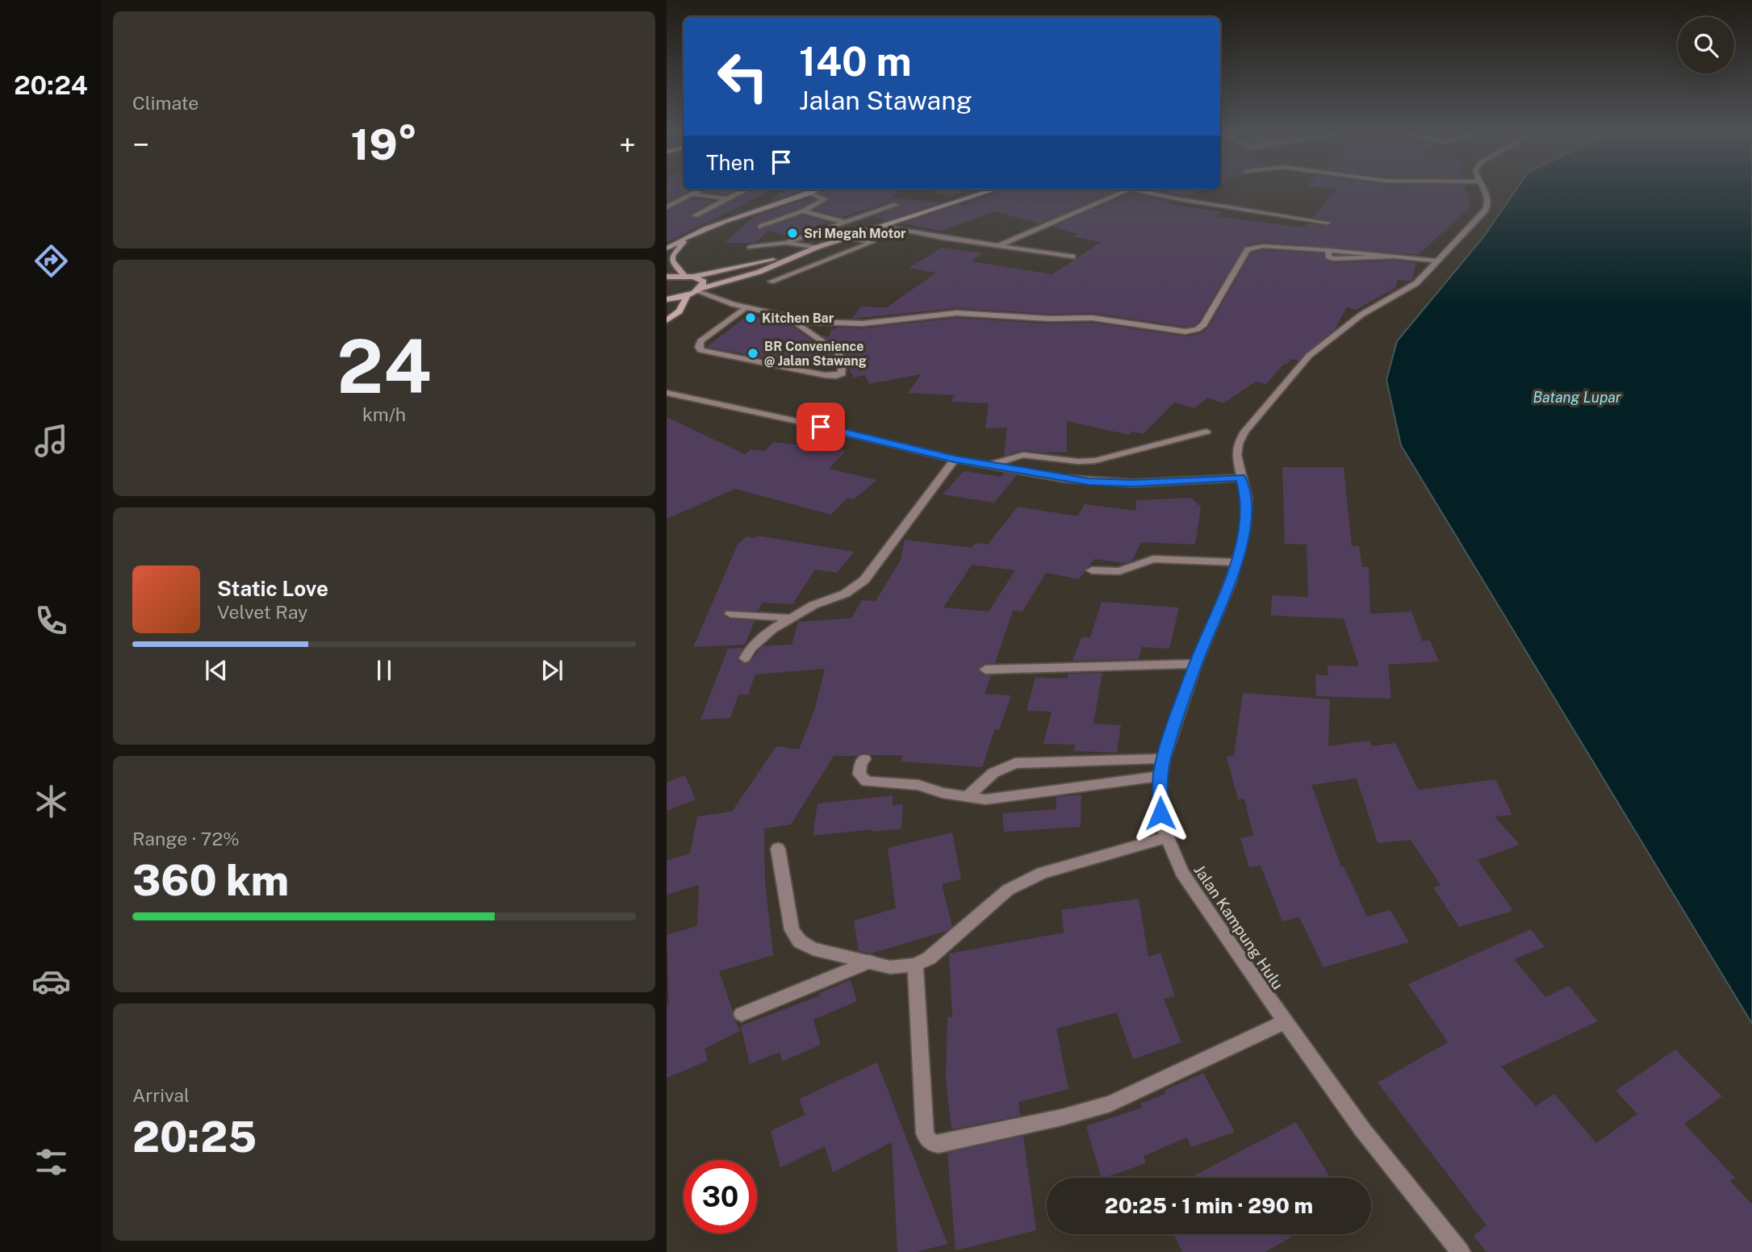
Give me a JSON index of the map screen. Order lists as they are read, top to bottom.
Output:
{
  "streets": {
    "street": ["Jalan Kampung Hulu"]
  },
  "water": ["Batang Lupar"],
  "places": ["Sri Megah Motor", "Kitchen Bar", "BR Convenience @ Jalan Stawang"],
  "page": {
    "tabs": "20:24",
    "tile": [
      "Climate",
      ["24", "km/h"],
      ["Range · 72%", "360 km"],
      ["Arrival", "20:25"]
    ],
    "turn": ["140 m", "Jalan Stawang"],
    "heat": ["−", "19°", "+"],
    "then": "Then",
    "song": ["Static Love", "Velvet Ray"],
    "limit": "30",
    "trip": "20:25 · 1 min · 290 m"
  }
}
